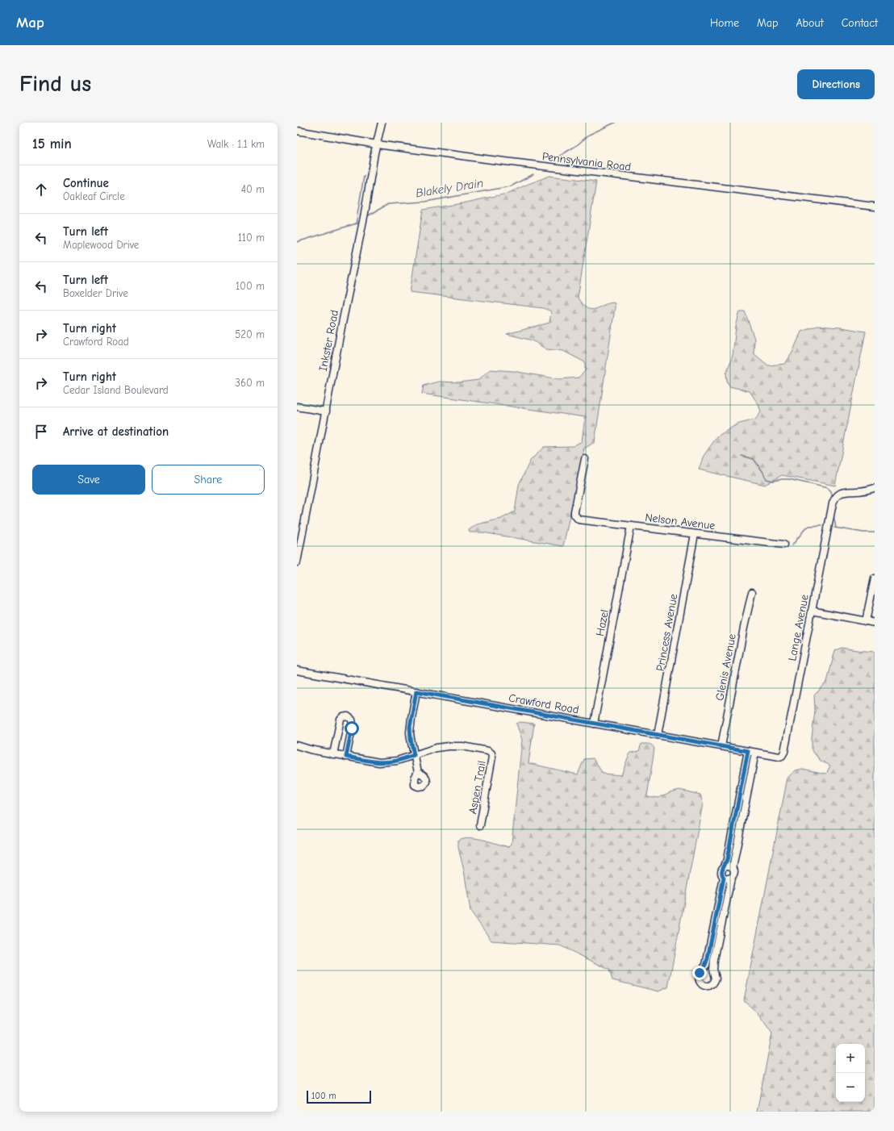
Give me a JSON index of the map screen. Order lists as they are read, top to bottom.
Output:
{
  "streets": {
    "street": [
      "Pennsylvania Road",
      "Inkster Road",
      "Nelson Avenue",
      "Hazel",
      "Lange Avenue",
      "Princess Avenue",
      "Glenis Avenue",
      "Crawford Road",
      "Aspen Trail"
    ]
  },
  "crossings": [
    ["Pennsylvania Road", "Inkster Road"],
    ["Nelson Avenue", "Hazel"],
    ["Nelson Avenue", "Princess Avenue"],
    ["Hazel", "Crawford Road"],
    ["Lange Avenue", "Crawford Road"],
    ["Princess Avenue", "Crawford Road"],
    ["Glenis Avenue", "Crawford Road"]
  ],
  "water": ["Blakely Drain"],
  "scale_bar": "100 m",
  "page": {
    "header": "Map",
    "nav": [
      "Home",
      "Map",
      "About",
      "Contact"
    ],
    "buttons": [
      "Directions",
      ["Save", "Share"]
    ],
    "title": "Find us",
    "heading": ["15 min", "Walk · 1.1 km"],
    "list": [
      ["Continue", "Oakleaf Circle", "40 m"],
      ["Turn left", "Maplewood Drive", "110 m"],
      ["Turn left", "Boxelder Drive", "100 m"],
      ["Turn right", "Crawford Road", "520 m"],
      ["Turn right", "Cedar Island Boulevard", "360 m"],
      "Arrive at destination"
    ],
    "map_buttons": ["+", "−"],
    "scale": "100 m"
  }
}
